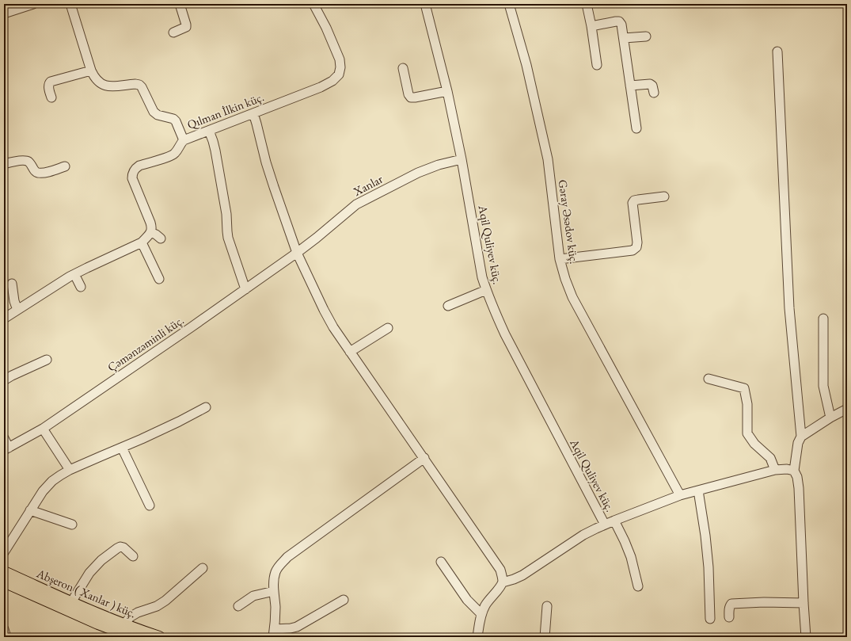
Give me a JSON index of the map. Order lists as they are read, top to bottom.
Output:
{
  "streets": {
    "main road": ["Abşeron ( Xanlar ) küç."],
    "street": [
      "Qılman İlkin küç.",
      "Xanlar",
      "Gəray Əsədov küç.",
      "Aqil Quliyev küç.",
      "Çəmənzəminli küç."
    ]
  },
  "crossings": [
    ["Xanlar", "Aqil Quliyev küç."],
    ["Xanlar", "Çəmənzəminli küç."]
  ]
}
